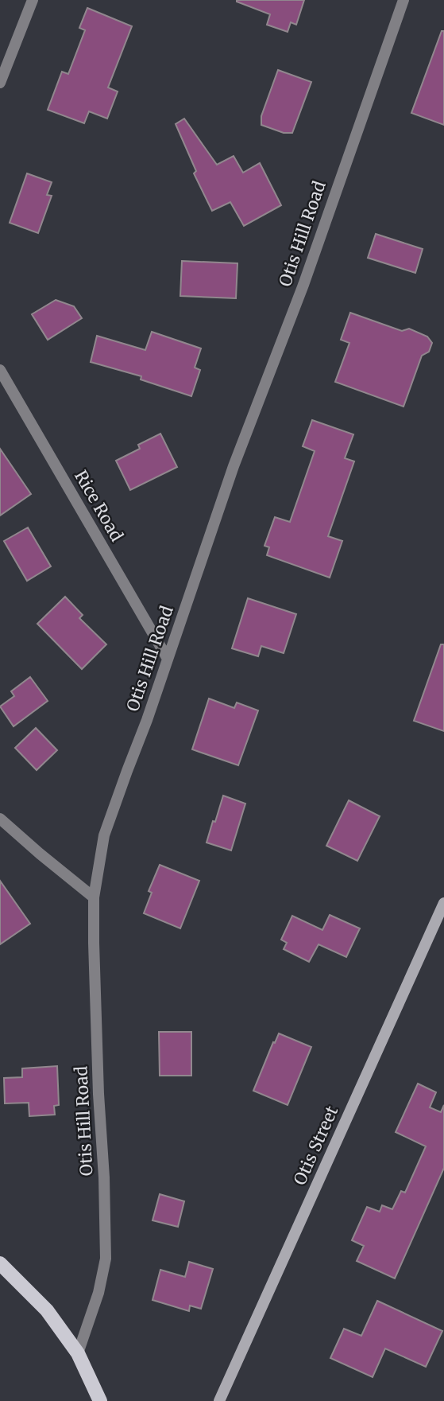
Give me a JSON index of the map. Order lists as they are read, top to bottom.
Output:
{
  "streets": {
    "street": ["Otis Hill Road", "Rice Road", "Otis Street"]
  },
  "crossings": [
    ["Otis Hill Road", "Rice Road"]
  ]
}
